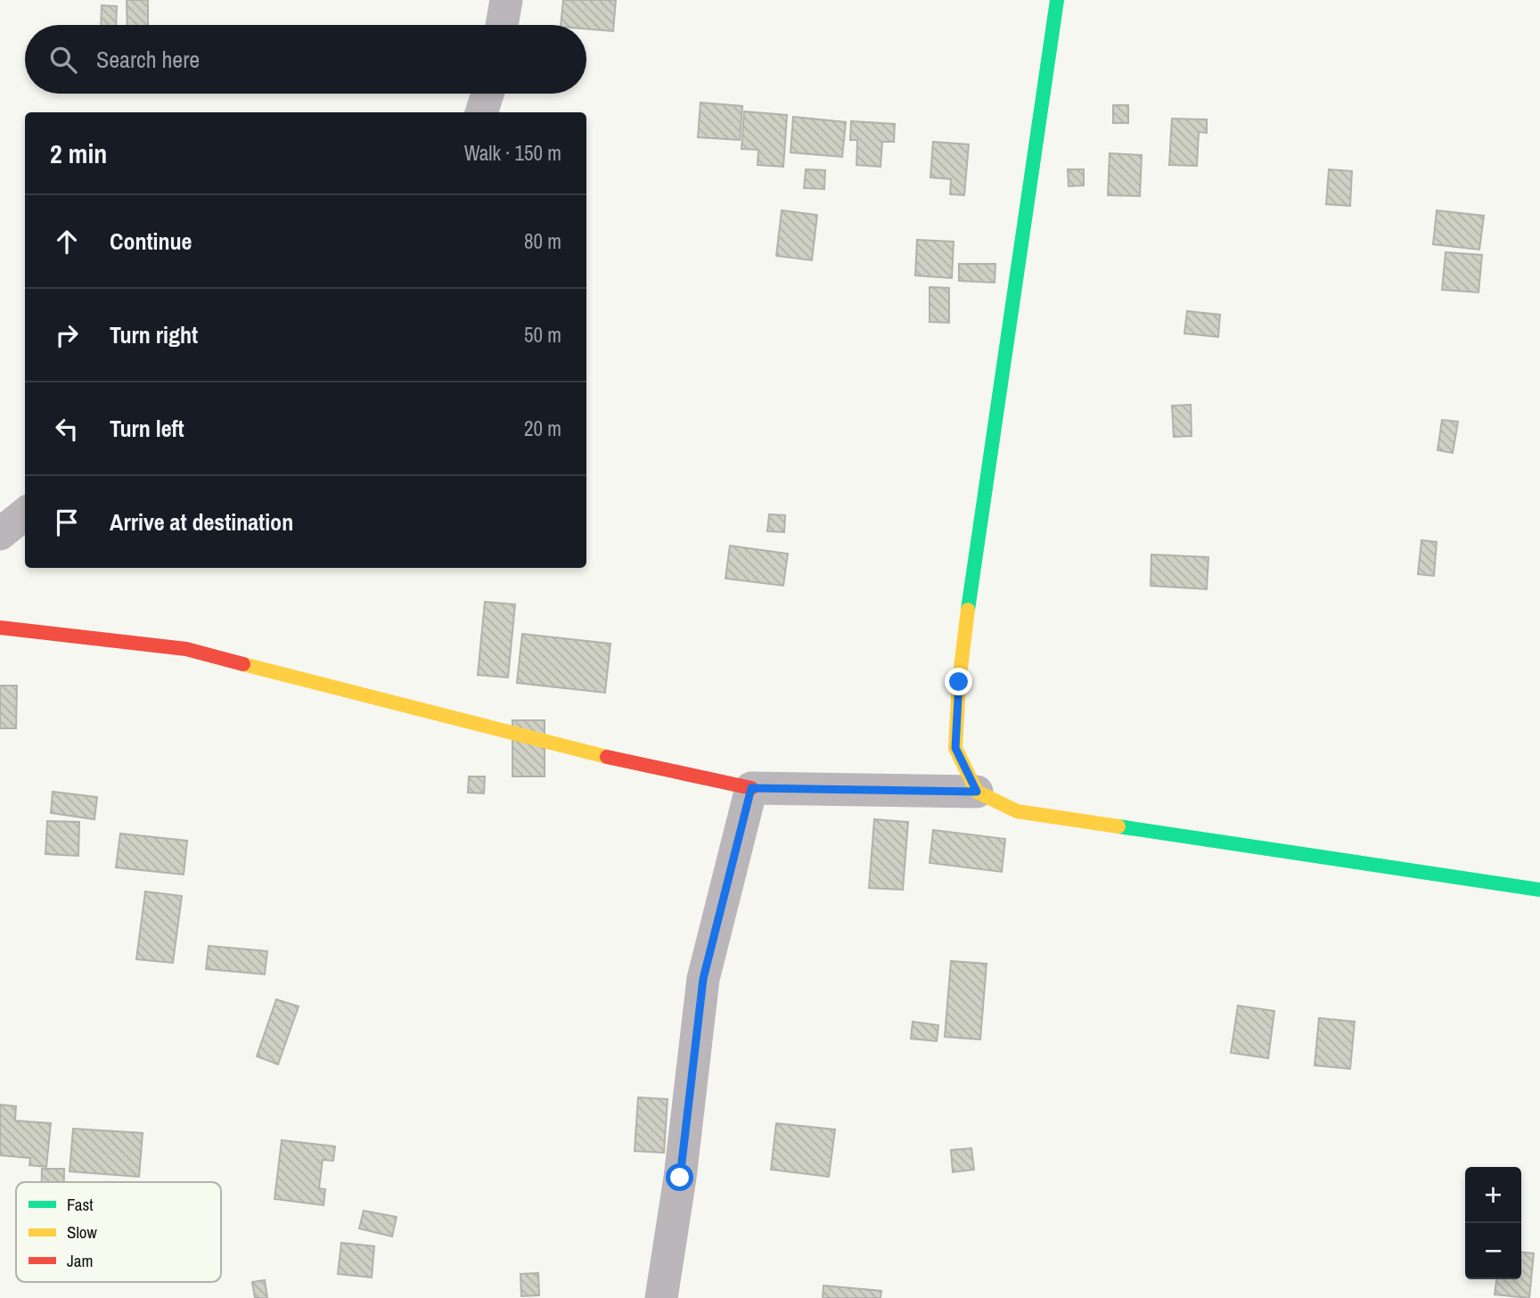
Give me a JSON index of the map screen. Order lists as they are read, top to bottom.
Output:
{
  "legend": ["Fast", "Slow", "Jam"],
  "page": {
    "search": "Search here",
    "heading": ["2 min", "Walk · 150 m"],
    "list": [
      ["Continue", "80 m"],
      ["Turn right", "50 m"],
      ["Turn left", "20 m"],
      "Arrive at destination"
    ],
    "map_buttons": ["+", "−"]
  }
}
